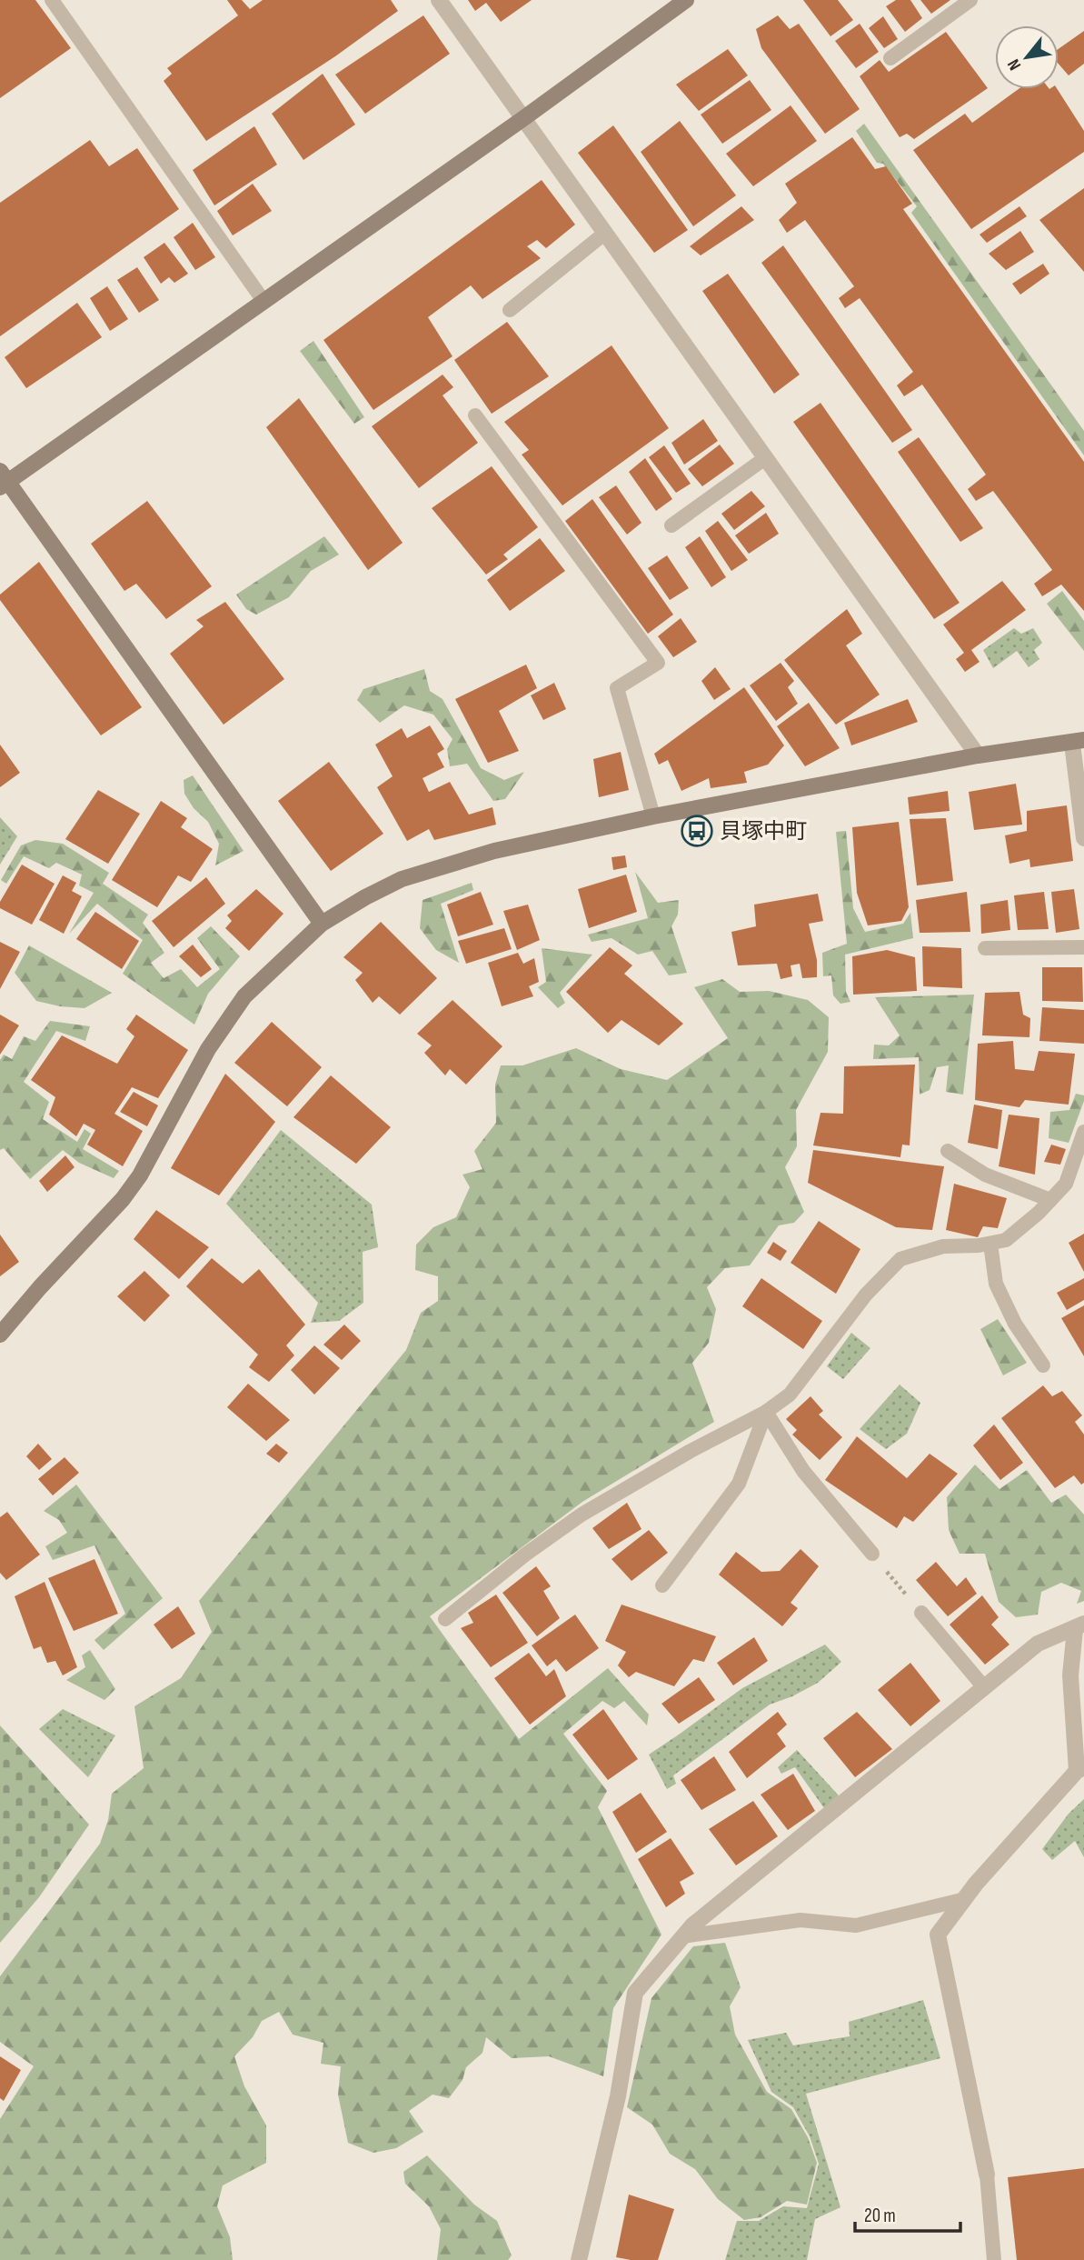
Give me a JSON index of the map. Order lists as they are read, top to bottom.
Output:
{
  "places": {
    "bus stop": ["貝塚中町"]
  },
  "scale_bar": "20 m",
  "north": "bottom left"
}
